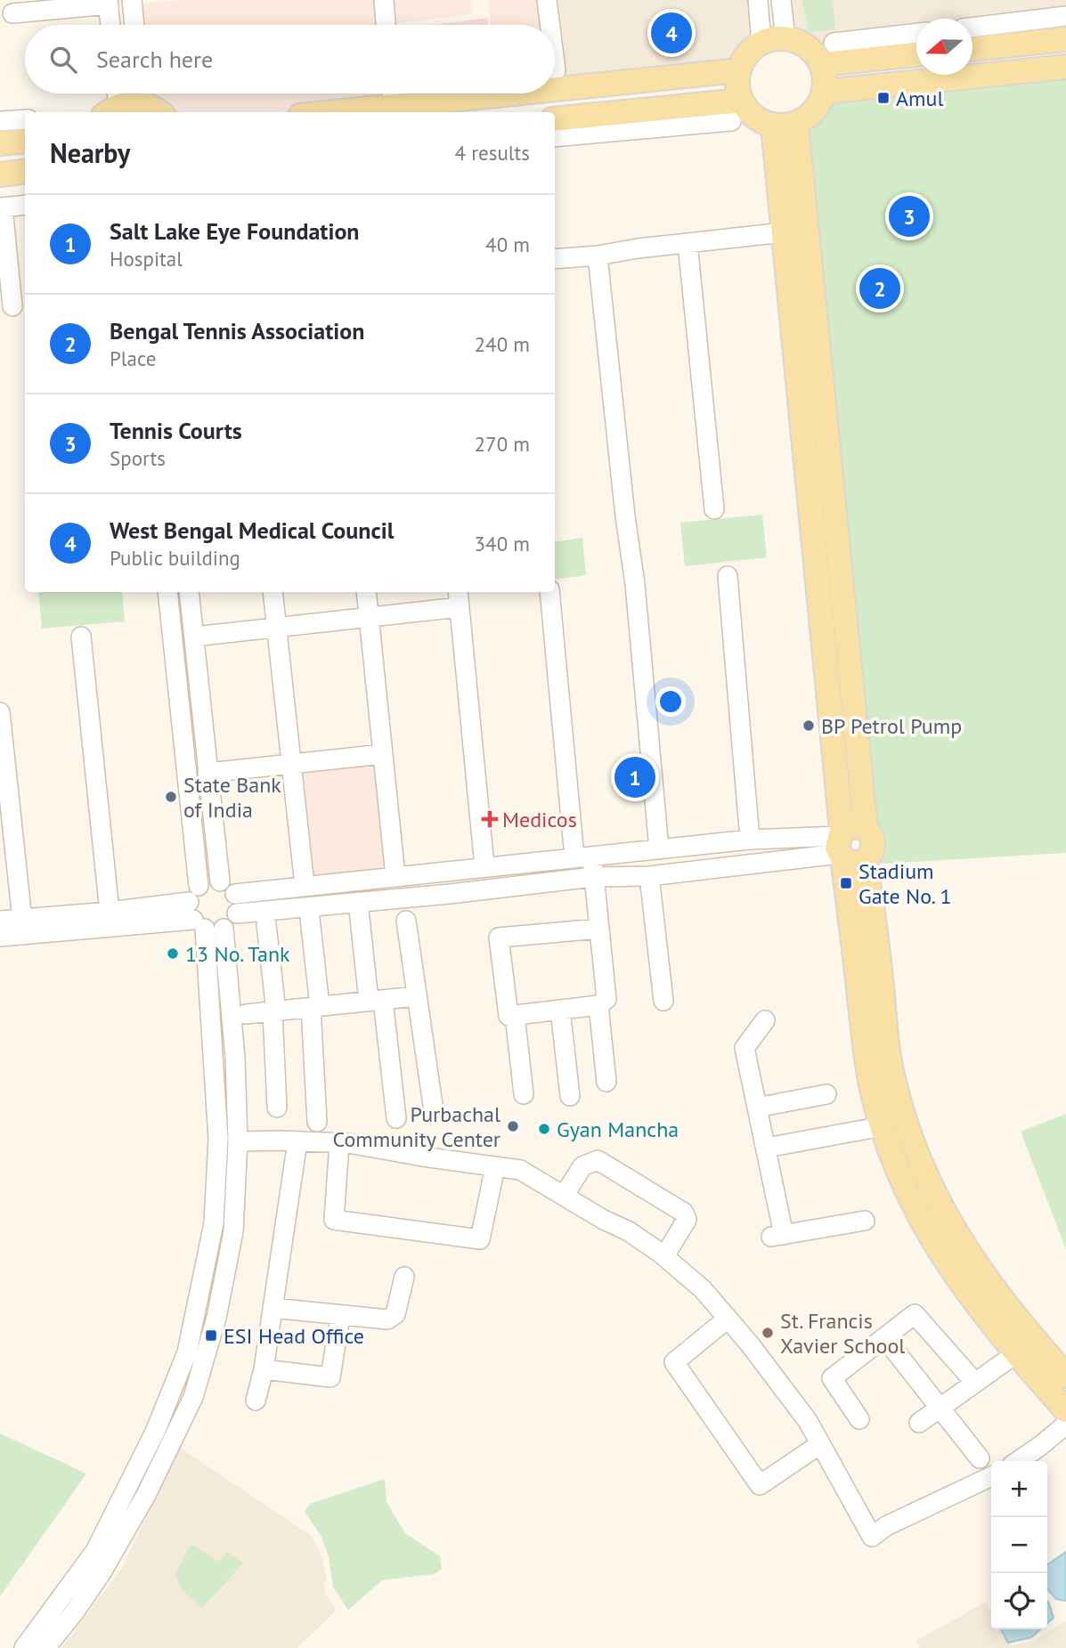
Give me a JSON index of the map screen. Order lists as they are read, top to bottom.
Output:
{
  "places": {
    "transit": ["Amul", "Stadium Gate No. 1", "ESI Head Office"],
    "other": [
      "BP Petrol Pump",
      "State Bank of India",
      "13 No. Tank",
      "Purbachal Community Center",
      "Gyan Mancha",
      "St. Francis Xavier School"
    ],
    "health": ["Medicos"]
  },
  "north": "left",
  "page": {
    "pins": [
      "4",
      "3",
      "2",
      "1"
    ],
    "search": "Search here",
    "heading": ["Nearby", "4 results"],
    "list": [
      {
        "mark": "1",
        "name": "Salt Lake Eye Foundation",
        "note": "Hospital",
        "value": "40 m"
      },
      {
        "mark": "2",
        "name": "Bengal Tennis Association",
        "note": "Place",
        "value": "240 m"
      },
      {
        "mark": "3",
        "name": "Tennis Courts",
        "note": "Sports",
        "value": "270 m"
      },
      {
        "mark": "4",
        "name": "West Bengal Medical Council",
        "note": "Public building",
        "value": "340 m"
      }
    ],
    "map_buttons": ["+", "−"]
  }
}
